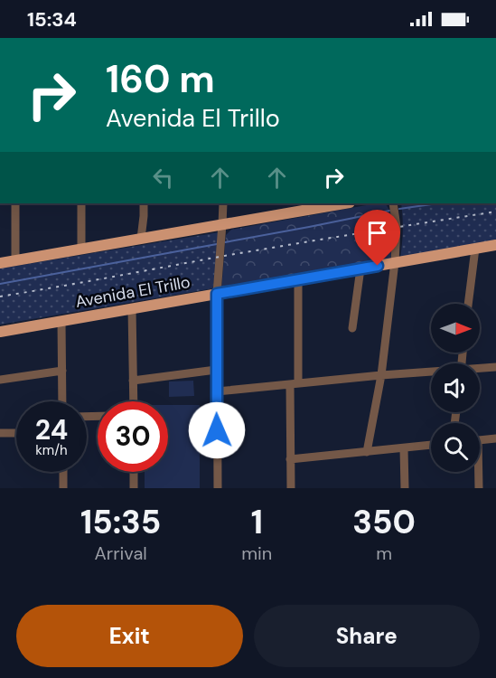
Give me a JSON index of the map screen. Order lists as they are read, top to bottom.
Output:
{
  "streets": {
    "main road": ["Avenida El Trillo"]
  },
  "north": "right",
  "page": {
    "status": "15:34",
    "turn": ["160 m", "Avenida El Trillo"],
    "speed": "24 km/h",
    "limit": "30",
    "eta": [
      "15:35",
      "Arrival",
      "1",
      "min",
      "350",
      "m"
    ],
    "buttons": ["Exit", "Share"]
  }
}
